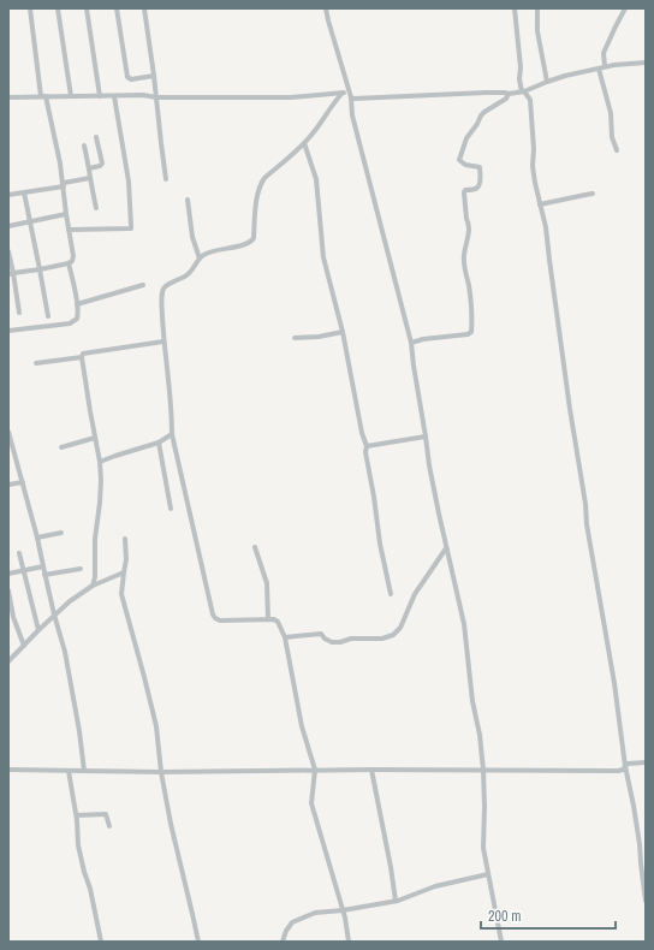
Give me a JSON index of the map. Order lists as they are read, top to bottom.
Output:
{
  "scale_bar": "200 m"
}
